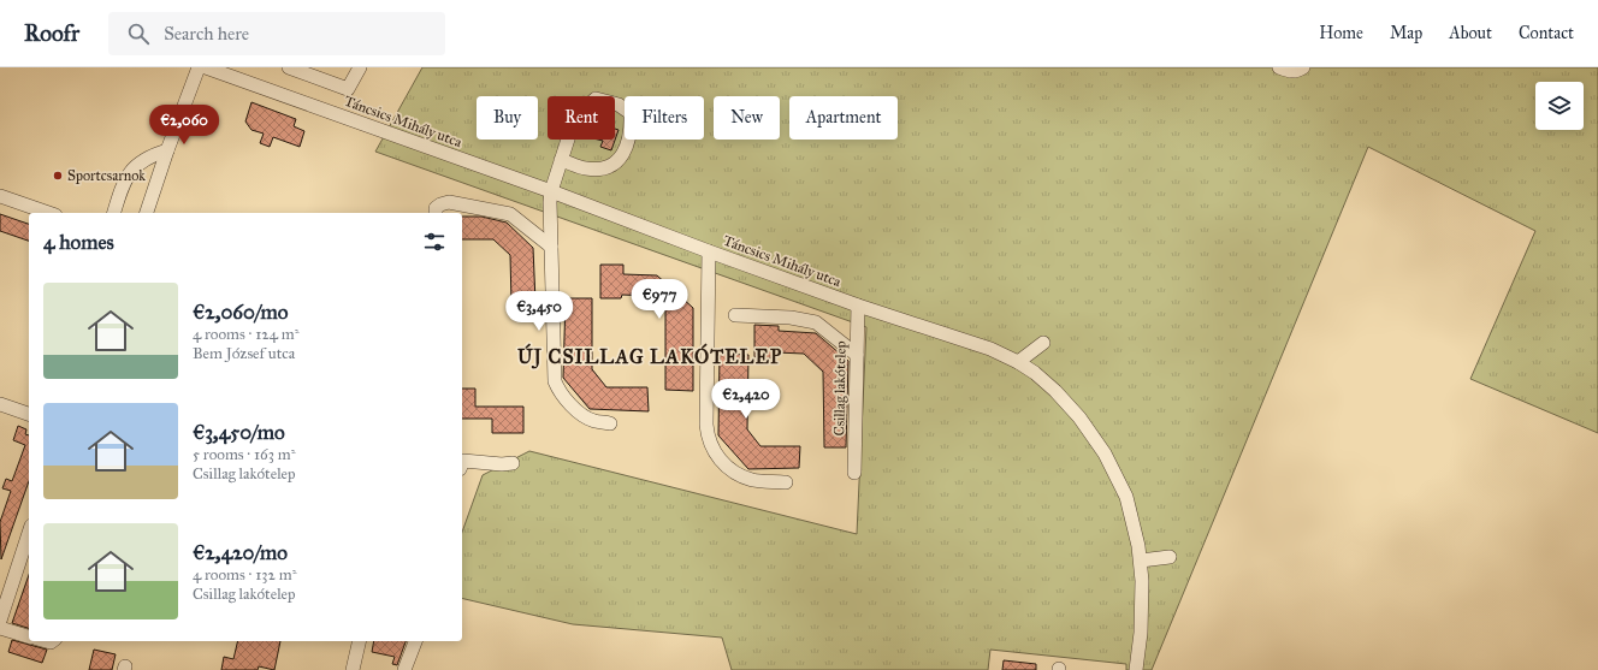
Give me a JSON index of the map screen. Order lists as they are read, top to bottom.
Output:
{
  "streets": {
    "street": ["Táncsics Mihály utca", "Csillag lakótelep"]
  },
  "crossings": [
    ["Táncsics Mihály utca", "Csillag lakótelep"]
  ],
  "districts": ["ÚJ CSILLAG LAKÓTELEP"],
  "places": ["Sportcsarnok"],
  "page": {
    "header": "Roofr",
    "search": "Search here",
    "nav": [
      "Home",
      "Map",
      "About",
      "Contact"
    ],
    "chip": [
      "Buy",
      "Rent",
      "Filters",
      "New",
      "Apartment"
    ],
    "price": [
      "€2,060",
      "€977",
      "€3,450",
      "€2,420"
    ],
    "heading": "4 homes",
    "list": [
      {
        "name": "€2,060/mo",
        "note": "4 rooms · 124 m² · Bem József utca"
      },
      {
        "name": "€3,450/mo",
        "note": "5 rooms · 163 m² · Csillag lakótelep"
      },
      {
        "name": "€2,420/mo",
        "note": "4 rooms · 132 m² · Csillag lakótelep"
      }
    ]
  }
}
